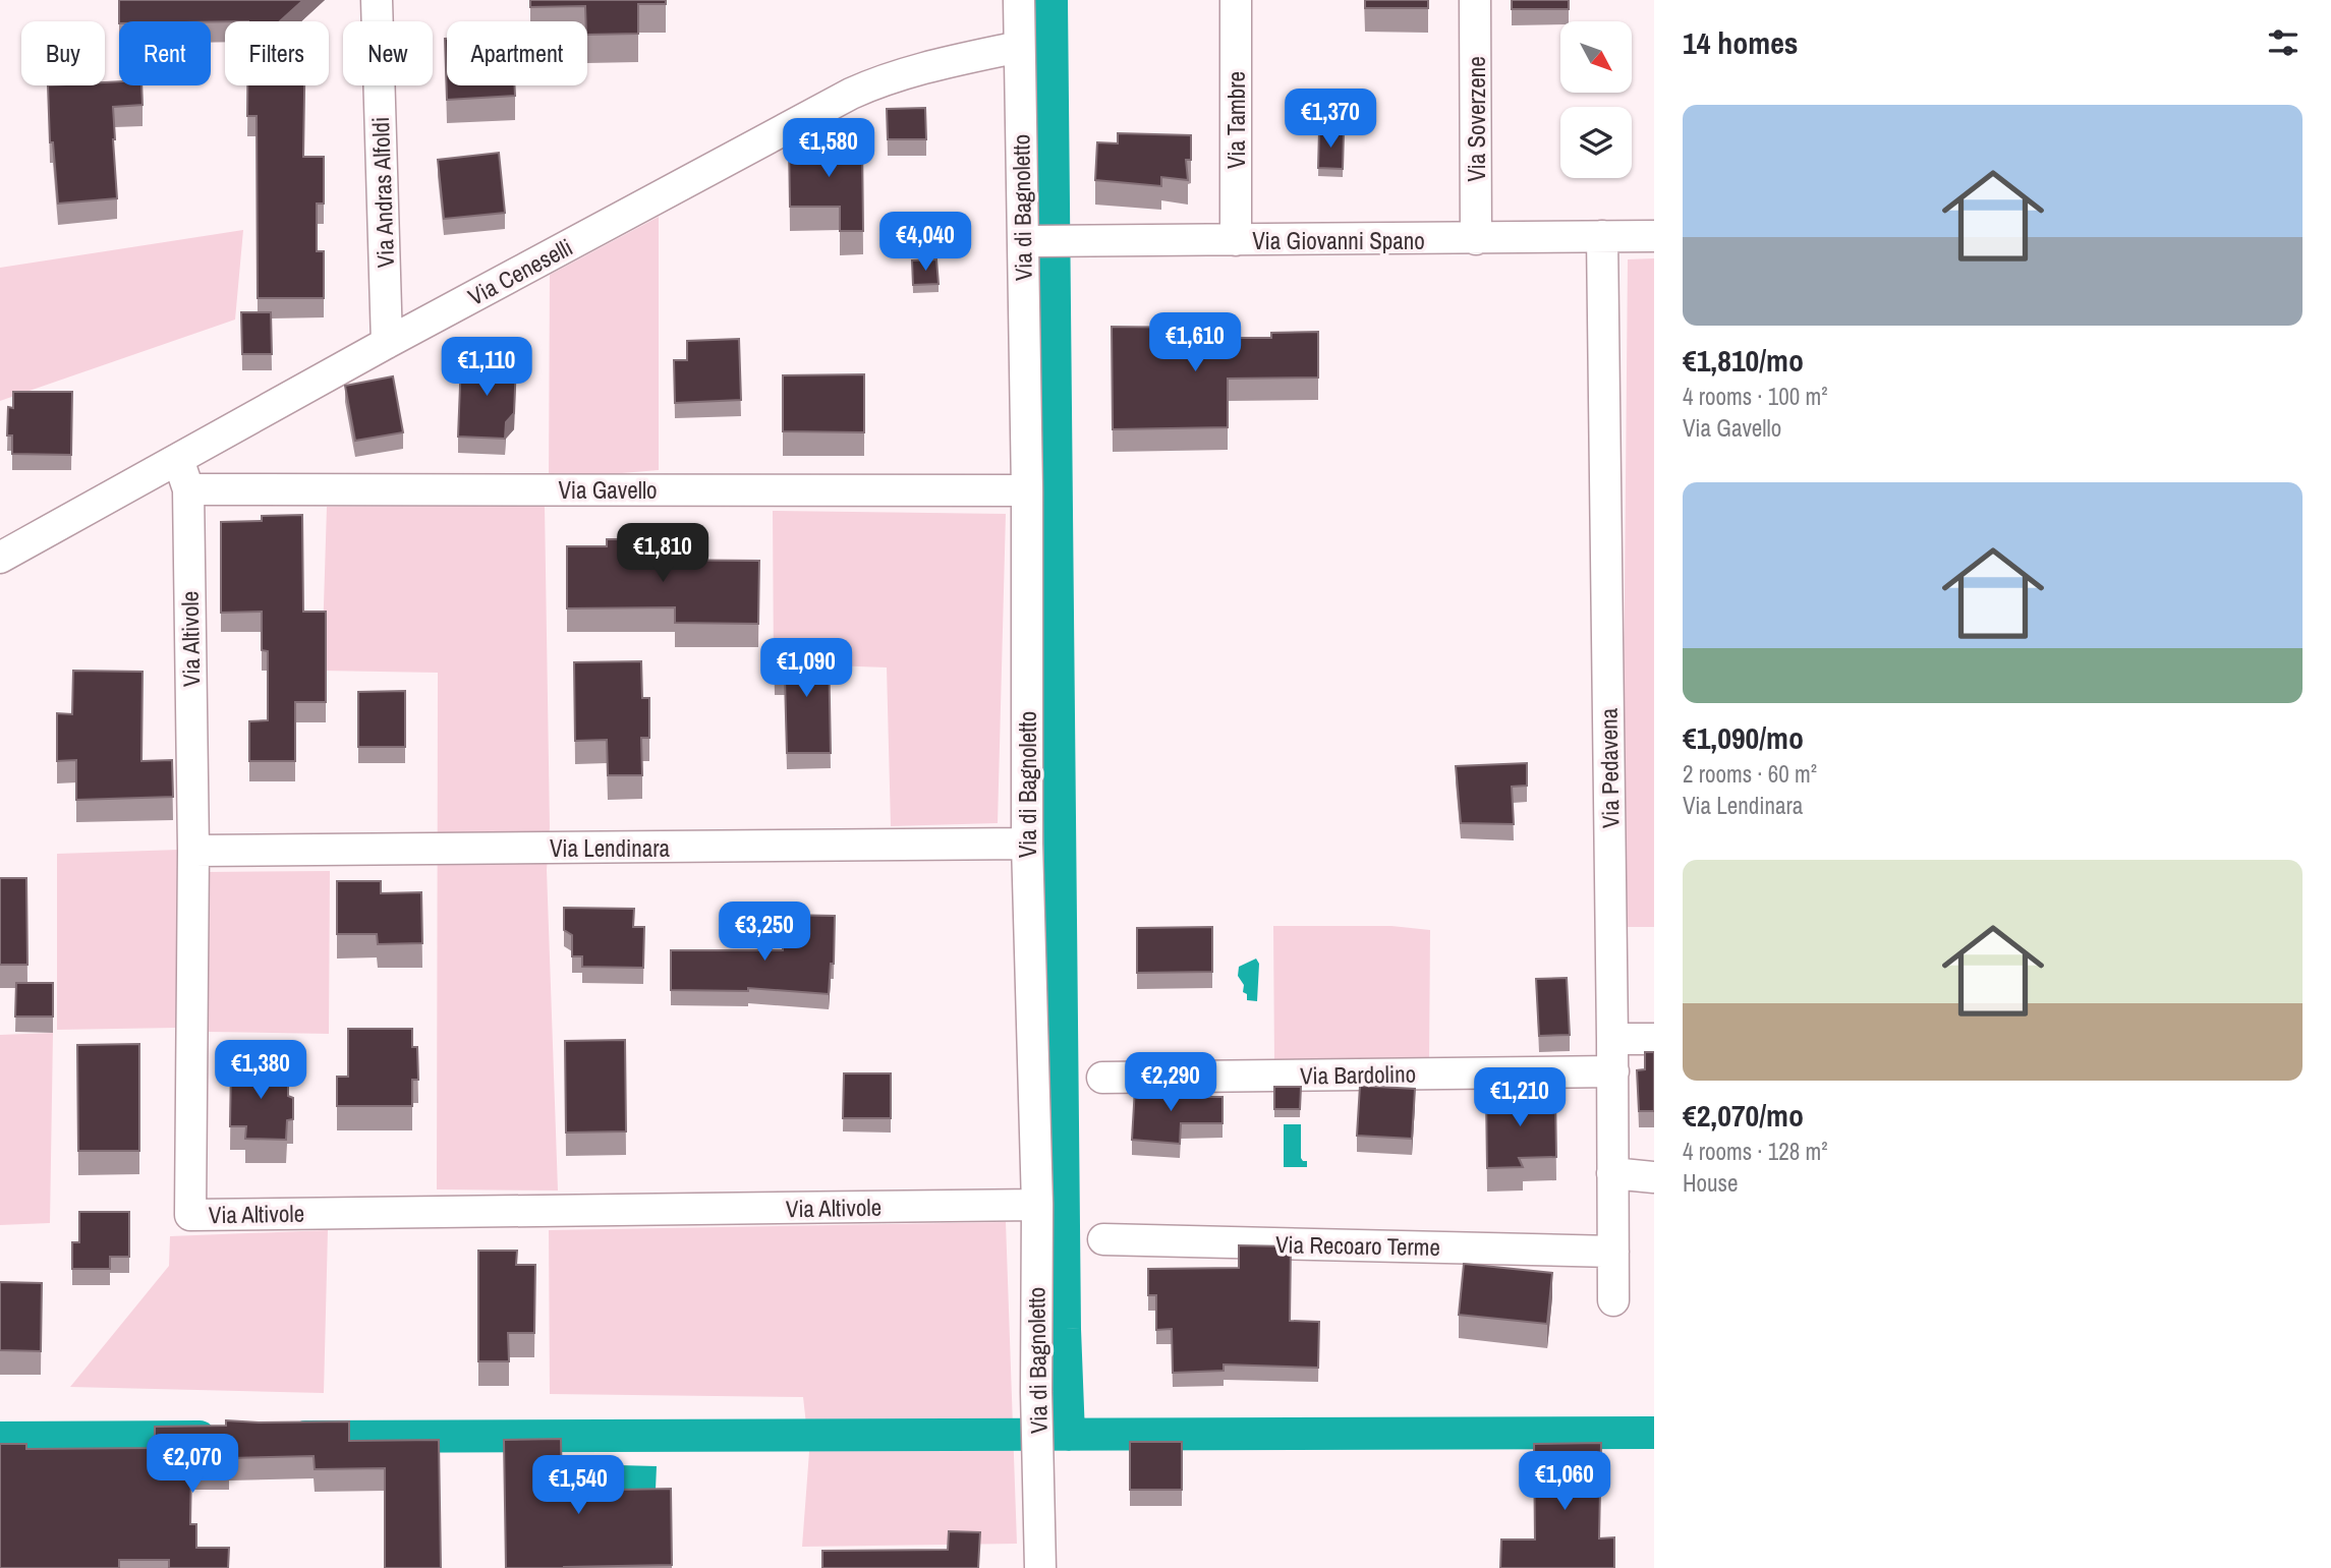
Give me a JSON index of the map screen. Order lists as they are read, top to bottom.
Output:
{
  "streets": {
    "street": [
      "Via Soverzene",
      "Via Tambre",
      "Via Andras Alfoldi",
      "Via di Bagnoletto",
      "Via Giovanni Spano",
      "Via Ceneselli",
      "Via Gavello",
      "Via Altivole",
      "Via Pedavena",
      "Via Lendinara",
      "Via Bardolino",
      "Via Recoaro Terme"
    ]
  },
  "crossings": [
    ["Via Soverzene", "Via Giovanni Spano"],
    ["Via Tambre", "Via Giovanni Spano"],
    ["Via Andras Alfoldi", "Via Ceneselli"],
    ["Via di Bagnoletto", "Via Giovanni Spano"],
    ["Via di Bagnoletto", "Via Ceneselli"],
    ["Via di Bagnoletto", "Via Gavello"],
    ["Via di Bagnoletto", "Via Altivole"],
    ["Via di Bagnoletto", "Via Lendinara"],
    ["Via Giovanni Spano", "Via Pedavena"],
    ["Via Ceneselli", "Via Altivole"],
    ["Via Gavello", "Via Altivole"],
    ["Via Altivole", "Via Lendinara"],
    ["Via Pedavena", "Via Bardolino"],
    ["Via Pedavena", "Via Recoaro Terme"]
  ],
  "north": "bottom right",
  "page": {
    "heading": "14 homes",
    "chip": [
      "Buy",
      "Rent",
      "Filters",
      "New",
      "Apartment"
    ],
    "list": [
      {
        "name": "€1,810/mo",
        "note": "4 rooms · 100 m² · Via Gavello"
      },
      {
        "name": "€1,090/mo",
        "note": "2 rooms · 60 m² · Via Lendinara"
      },
      {
        "name": "€2,070/mo",
        "note": "4 rooms · 128 m² · House"
      }
    ],
    "price": [
      "€1,370",
      "€1,580",
      "€4,040",
      "€1,610",
      "€1,110",
      "€1,810",
      "€1,090",
      "€3,250",
      "€1,380",
      "€2,290",
      "€1,210",
      "€2,070",
      "€1,060",
      "€1,540"
    ]
  }
}
